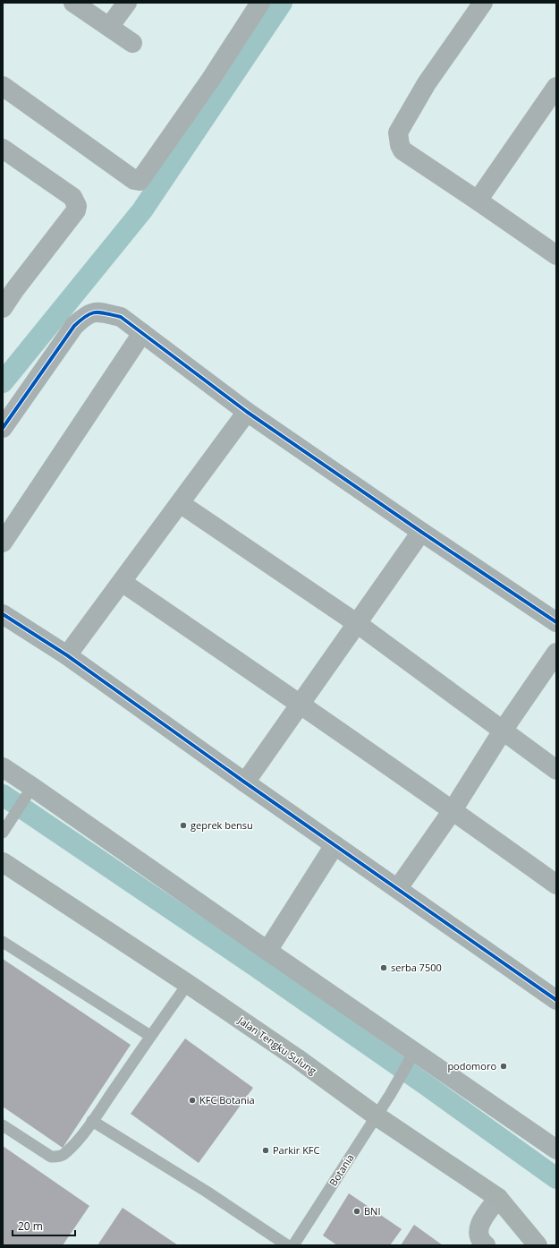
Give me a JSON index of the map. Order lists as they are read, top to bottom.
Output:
{
  "streets": {
    "street": ["Jalan Tengku Sulung"],
    "lane": ["Botania"]
  },
  "crossings": [
    ["Jalan Tengku Sulung", "Botania"]
  ],
  "places": [
    "geprek bensu",
    "serba 7500",
    "podomoro",
    "KFC Botania",
    "Parkir KFC",
    "BNI"
  ],
  "scale_bar": "20 m"
}
